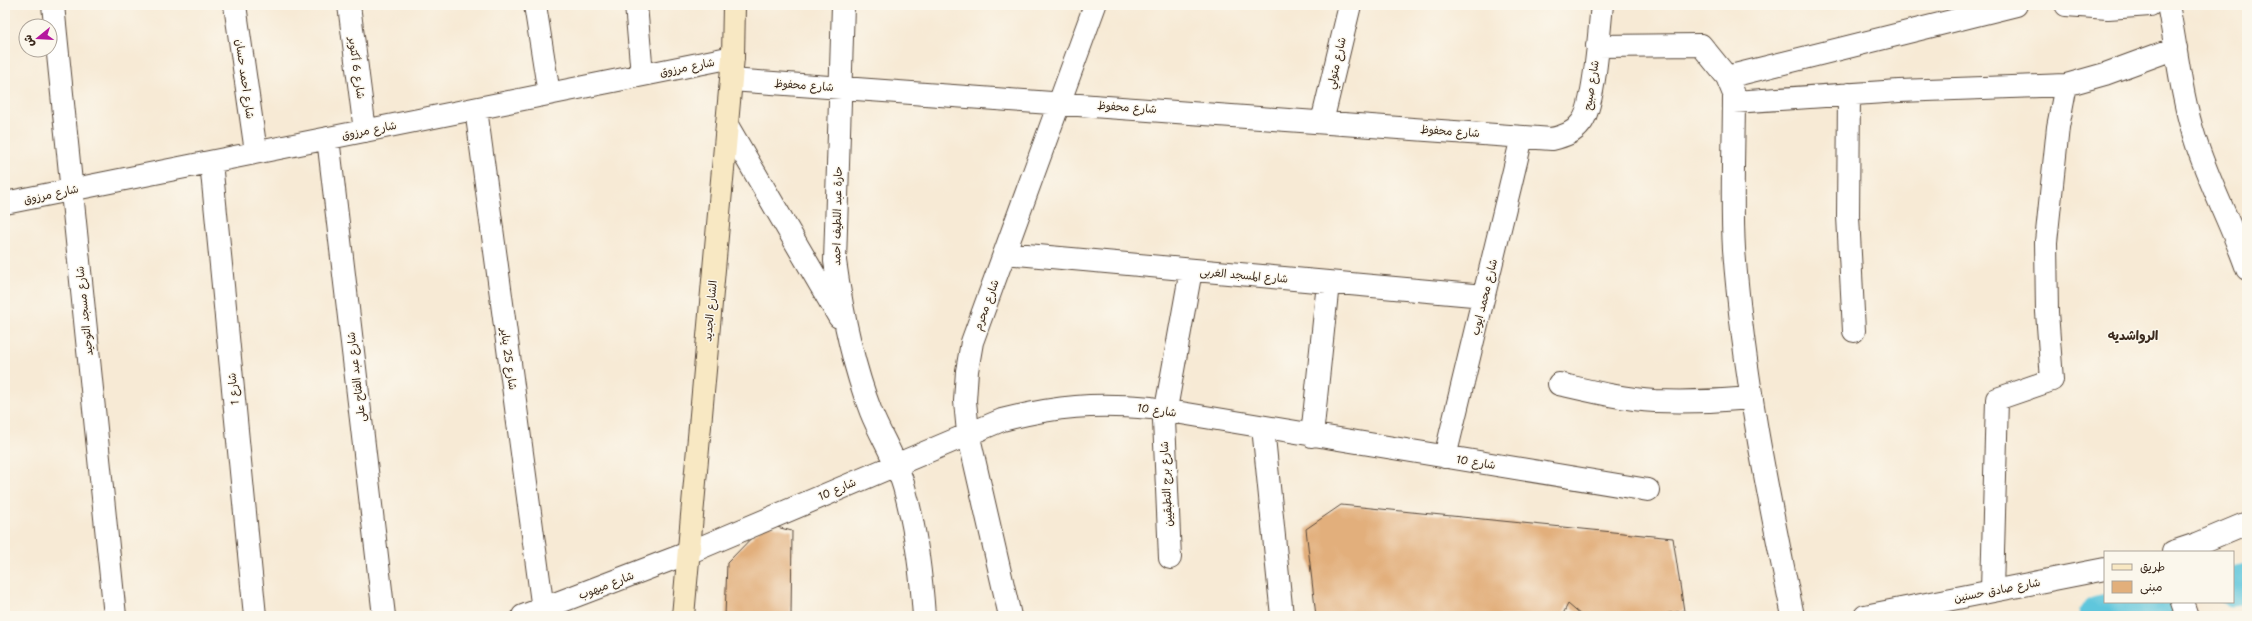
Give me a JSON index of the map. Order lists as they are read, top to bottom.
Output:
{
  "streets": {
    "main road": ["الشارع الجديد"],
    "street": [
      "شارع متولي",
      "شارع مرزوق",
      "شارع 6 أكتوبر",
      "شارع احمد حسان",
      "شارع محفوظ",
      "شارع صبيح",
      "حارة عبد اللطيف احمد",
      "شارع المسجد الغربى",
      "شارع محمد ايوب",
      "شارع محرم",
      "شارع مسجد التوحيد",
      "شارع 25 يناير",
      "شارع عبد الفتاح على",
      "شارع 1",
      "شارع 10",
      "شارع برج التطبقيين",
      "شارع ميهوب",
      "شارع صادق حسنين"
    ]
  },
  "crossings": [
    ["شارع متولي", "شارع محفوظ"],
    ["شارع مرزوق", "شارع 6 أكتوبر"],
    ["شارع مرزوق", "شارع احمد حسان"],
    ["شارع مرزوق", "شارع مسجد التوحيد"],
    ["شارع مرزوق", "الشارع الجديد"],
    ["شارع مرزوق", "شارع 25 يناير"],
    ["شارع مرزوق", "شارع عبد الفتاح على"],
    ["شارع مرزوق", "شارع 1"],
    ["شارع محفوظ", "شارع صبيح"],
    ["شارع محفوظ", "حارة عبد اللطيف احمد"],
    ["شارع محفوظ", "شارع محمد ايوب"],
    ["شارع محفوظ", "شارع محرم"],
    ["شارع محفوظ", "الشارع الجديد"],
    ["شارع صبيح", "شارع محمد ايوب"],
    ["حارة عبد اللطيف احمد", "شارع 10"],
    ["شارع المسجد الغربى", "شارع محمد ايوب"],
    ["شارع المسجد الغربى", "شارع محرم"],
    ["شارع المسجد الغربى", "شارع برج التطبقيين"],
    ["شارع محمد ايوب", "شارع 10"],
    ["شارع محرم", "شارع 10"],
    ["الشارع الجديد", "شارع 10"],
    ["الشارع الجديد", "شارع ميهوب"],
    ["شارع 25 يناير", "شارع ميهوب"],
    ["شارع 10", "شارع برج التطبقيين"],
    ["شارع 10", "شارع ميهوب"]
  ],
  "districts": ["الرواشديه"],
  "legend": ["طريق", "مبنى"],
  "north": "left"
}
